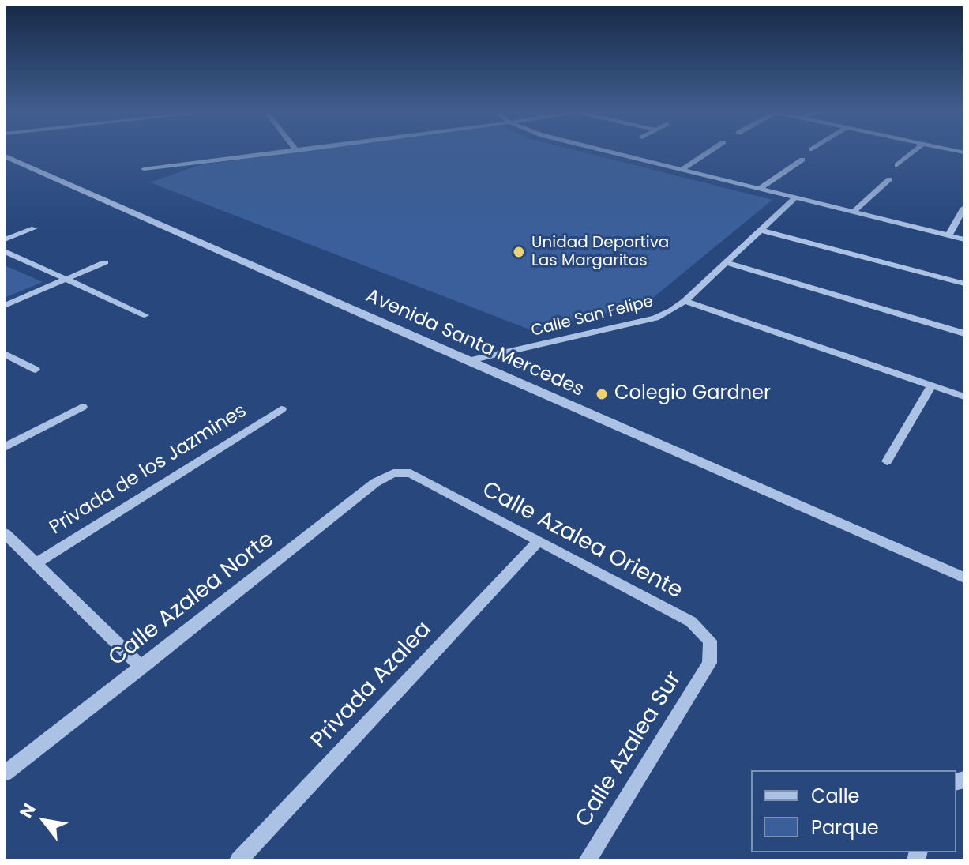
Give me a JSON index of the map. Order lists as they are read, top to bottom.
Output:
{
  "streets": {
    "street": [
      "Calle San Felipe",
      "Avenida Santa Mercedes",
      "Privada de los Jazmines",
      "Calle Azalea Oriente",
      "Calle Azalea Norte",
      "Privada Azalea",
      "Calle Azalea Sur"
    ]
  },
  "crossings": [
    ["Calle San Felipe", "Avenida Santa Mercedes"],
    ["Calle Azalea Oriente", "Calle Azalea Norte"],
    ["Calle Azalea Oriente", "Privada Azalea"],
    ["Calle Azalea Oriente", "Calle Azalea Sur"]
  ],
  "places": ["Unidad Deportiva Las Margaritas", "Colegio Gardner"],
  "legend": ["Calle", "Parque"],
  "north": "top left"
}
